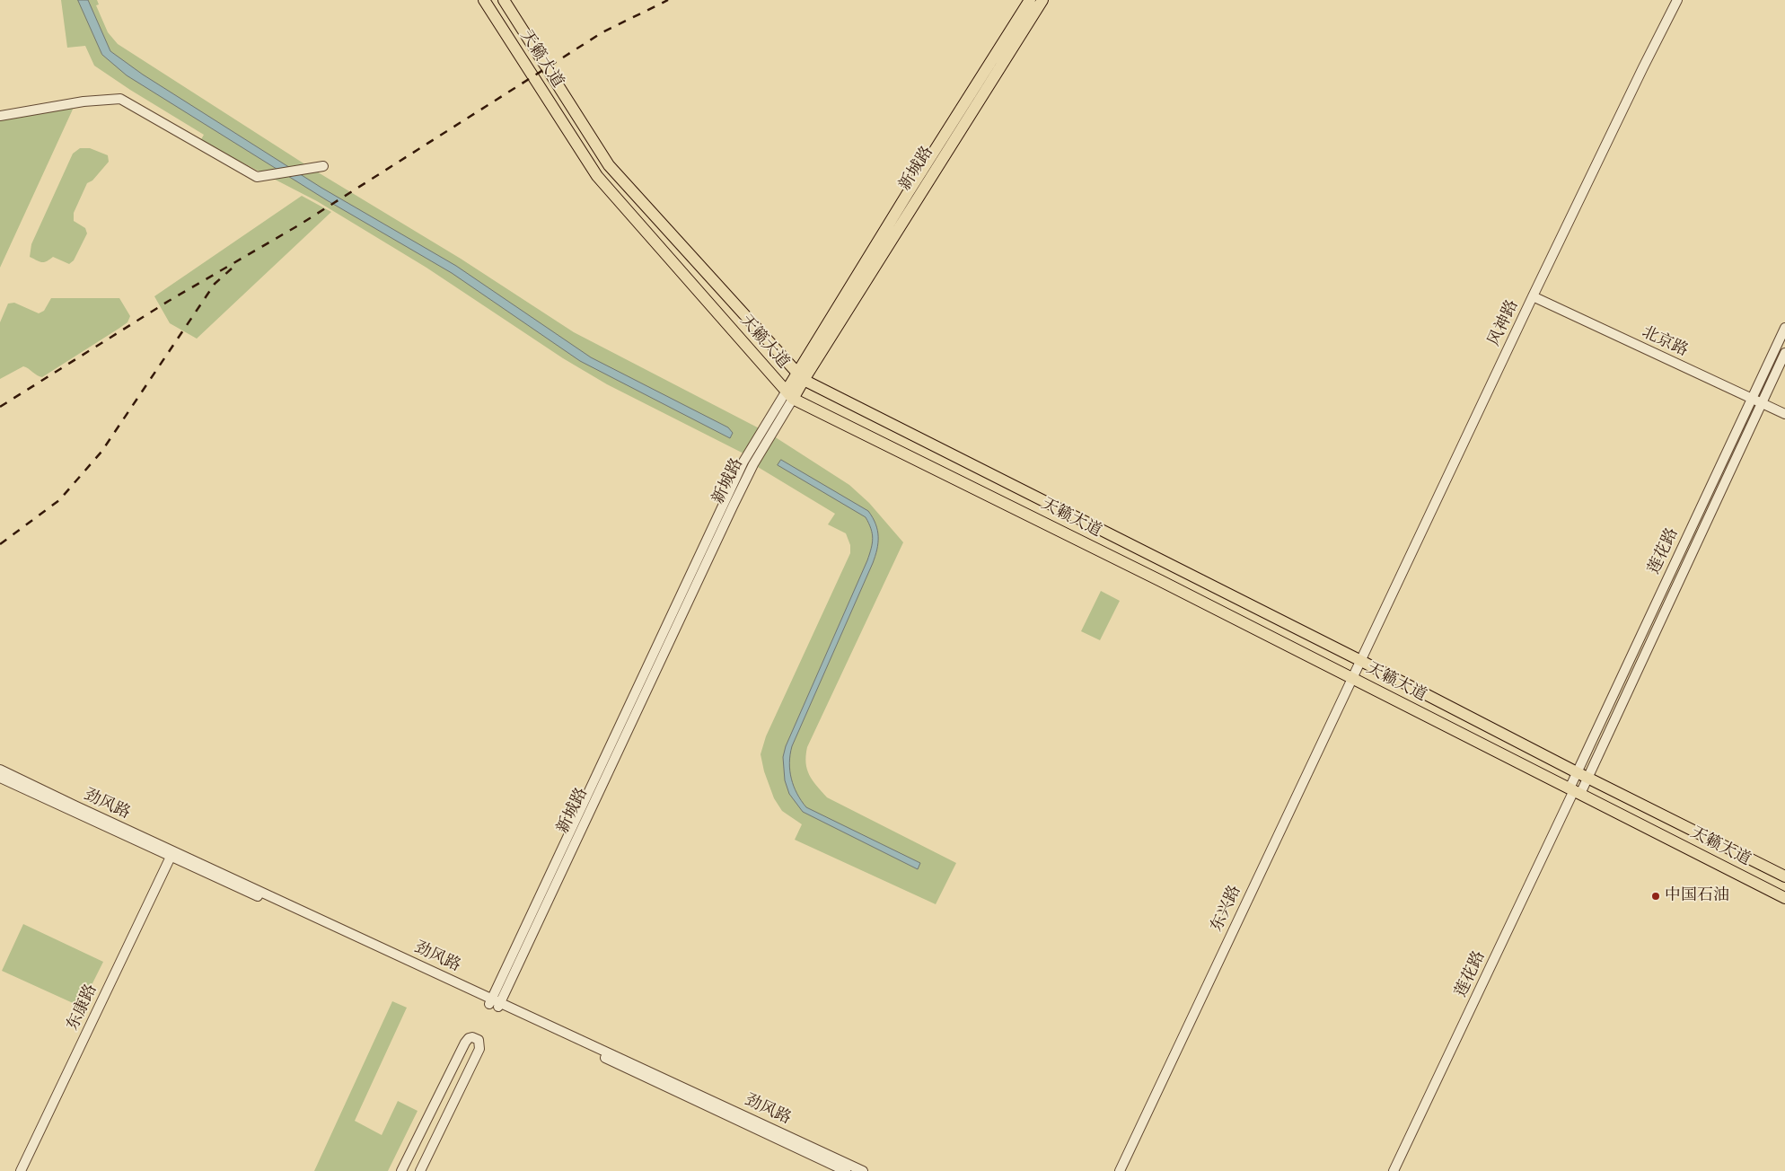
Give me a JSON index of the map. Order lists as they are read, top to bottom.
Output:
{
  "streets": {
    "main road": ["天籁大道", "新城路"],
    "street": [
      "风神路",
      "北京路",
      "莲花路",
      "劲风路",
      "东兴路",
      "东康路"
    ]
  },
  "crossings": [
    ["天籁大道", "新城路"],
    ["天籁大道", "风神路"],
    ["天籁大道", "莲花路"],
    ["天籁大道", "东兴路"],
    ["新城路", "劲风路"],
    ["风神路", "北京路"],
    ["风神路", "东兴路"],
    ["北京路", "莲花路"],
    ["劲风路", "东康路"]
  ],
  "places": ["中国石油"]
}
